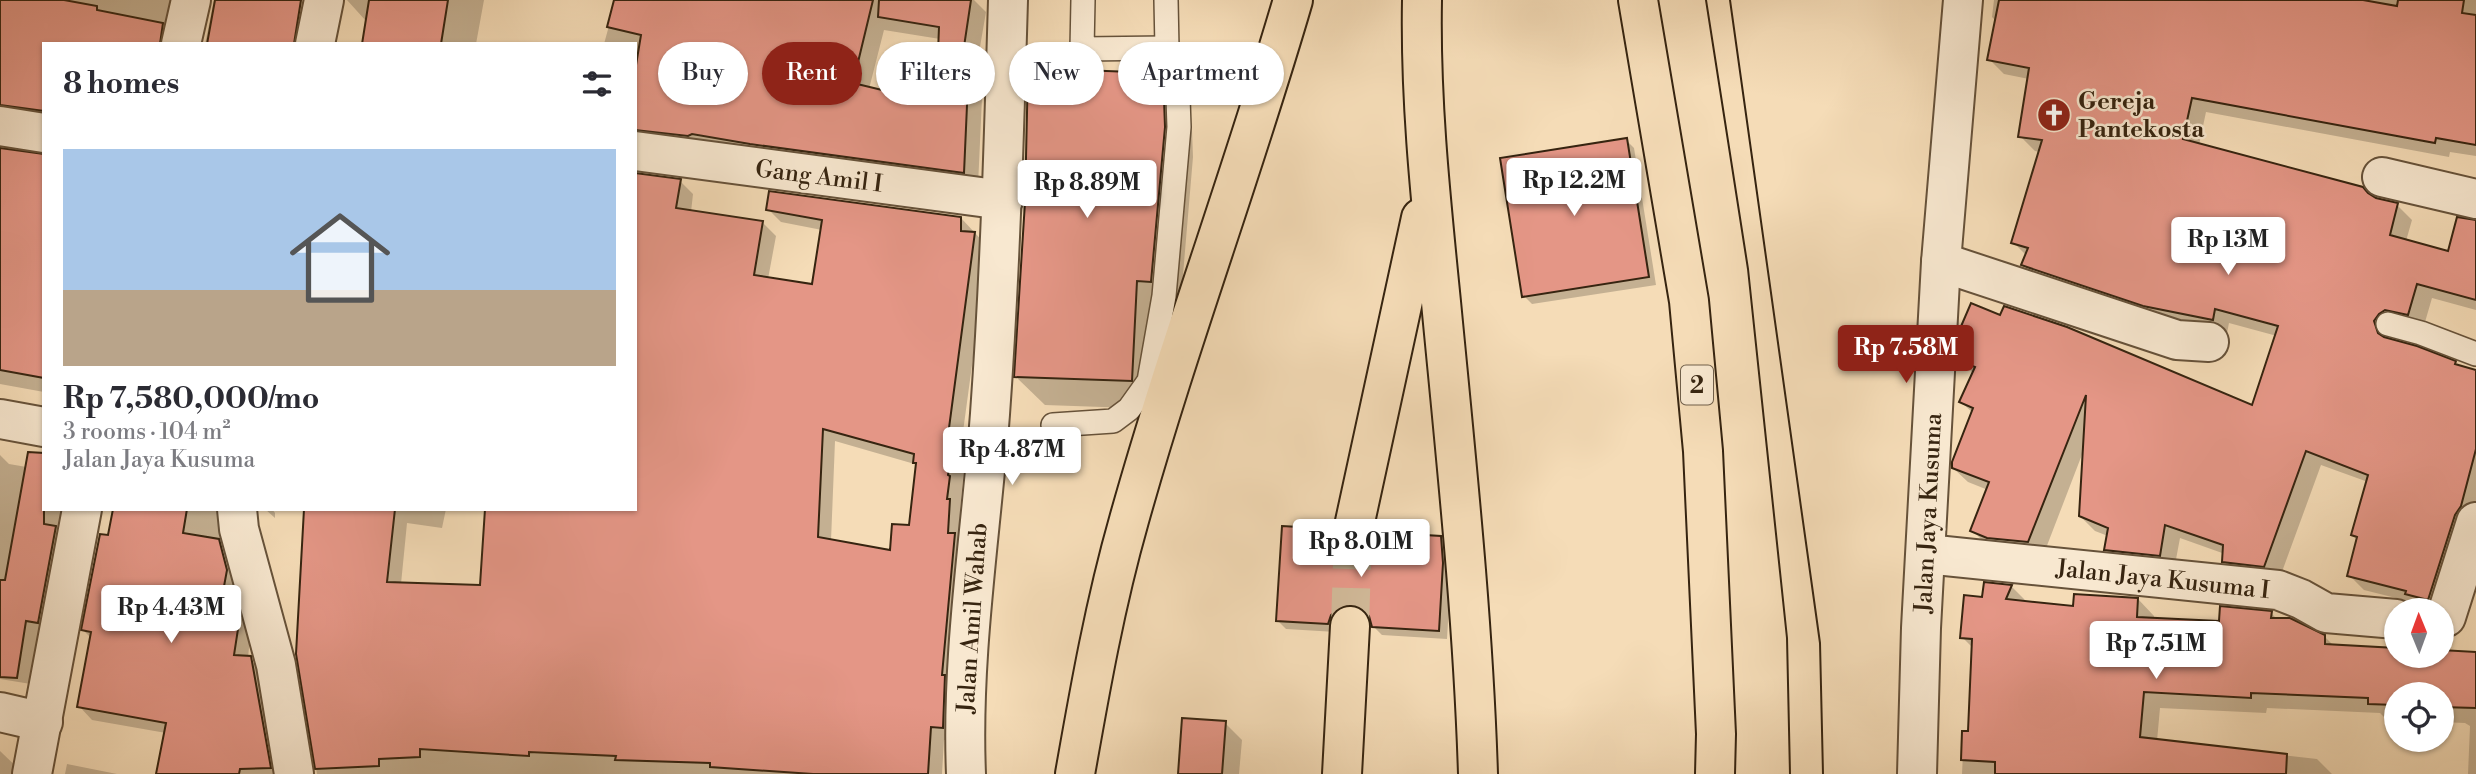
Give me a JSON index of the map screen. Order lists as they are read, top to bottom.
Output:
{
  "streets": {
    "highway": ["2"],
    "street": [
      "Gang Amil I",
      "Jalan Jaya Kusuma",
      "Jalan Jaya Kusuma I",
      "Jalan Amil Wahab"
    ]
  },
  "crossings": [
    ["Gang Amil I", "Jalan Amil Wahab"],
    ["Jalan Jaya Kusuma", "Jalan Jaya Kusuma I"]
  ],
  "places": {
    "church": ["Gereja Pantekosta"]
  },
  "north": "top",
  "page": {
    "chip": [
      "Buy",
      "Rent",
      "Filters",
      "New",
      "Apartment"
    ],
    "heading": "8 homes",
    "list": [
      {
        "name": "Rp 7,580,000/mo",
        "note": "3 rooms · 104 m² · Jalan Jaya Kusuma"
      }
    ],
    "price": [
      "Rp 12.2M",
      "Rp 8.89M",
      "Rp 13M",
      "Rp 7.58M",
      "Rp 4.87M",
      "Rp 8.01M",
      "Rp 4.43M",
      "Rp 7.51M"
    ]
  }
}
